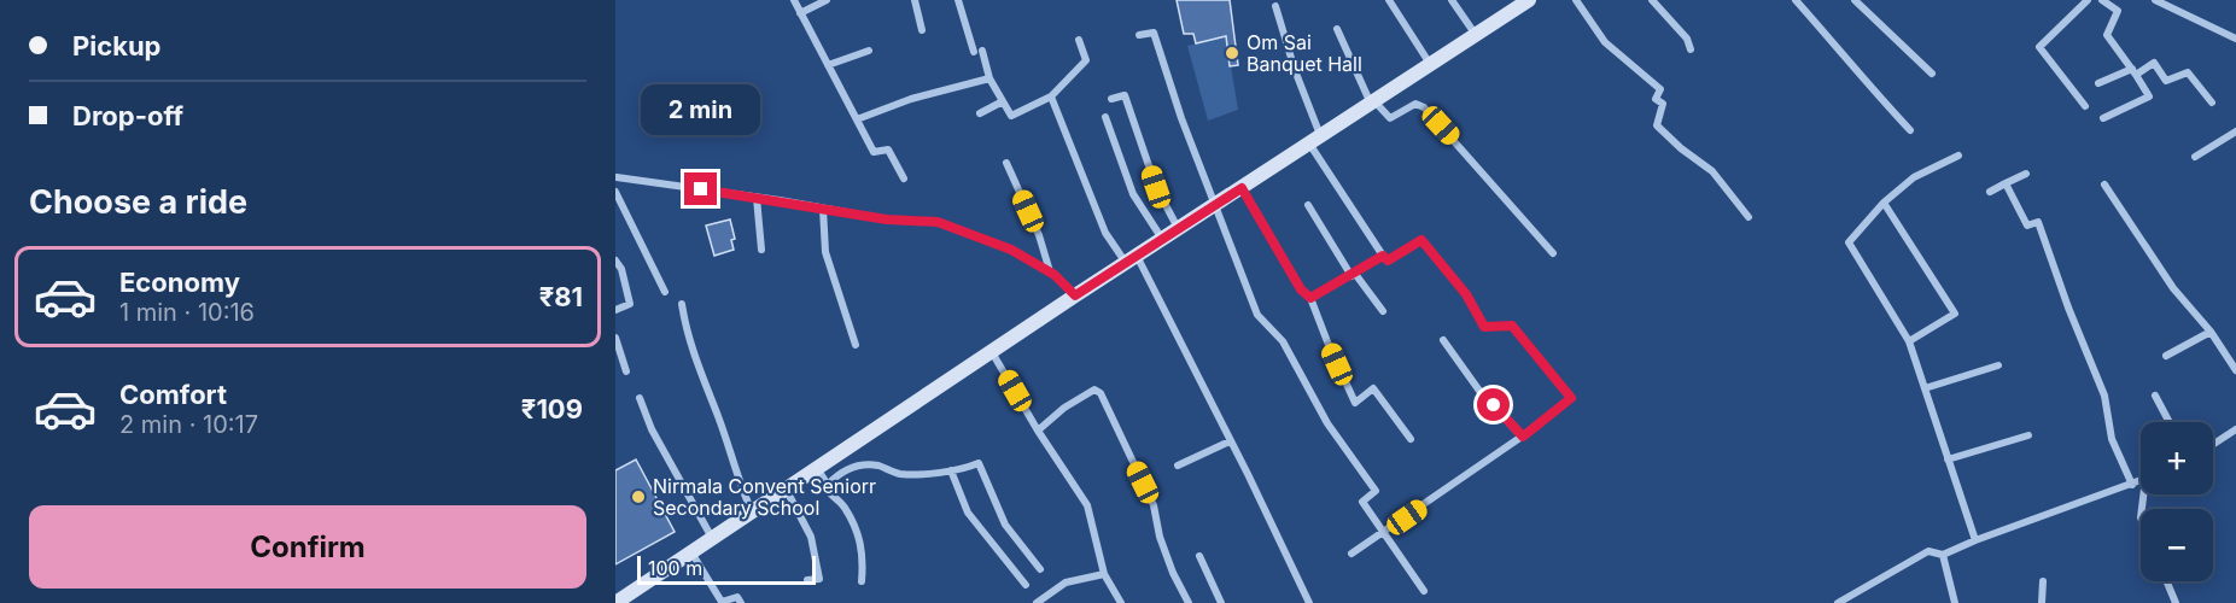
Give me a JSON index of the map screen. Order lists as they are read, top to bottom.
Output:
{
  "places": ["Om Sai Banquet Hall", "Nirmala Convent Seniorr Secondary School"],
  "scale_bar": "100 m",
  "page": {
    "banner": ["Pickup", "Drop-off"],
    "bubble": "2 min",
    "heading": "Choose a ride",
    "list": [
      {
        "name": "Economy",
        "note": "1 min · 10:16",
        "value": "₹81"
      },
      {
        "name": "Comfort",
        "note": "2 min · 10:17",
        "value": "₹109"
      }
    ],
    "map_buttons": ["+", "−"],
    "buttons": "Confirm",
    "scale": "100 m"
  }
}
